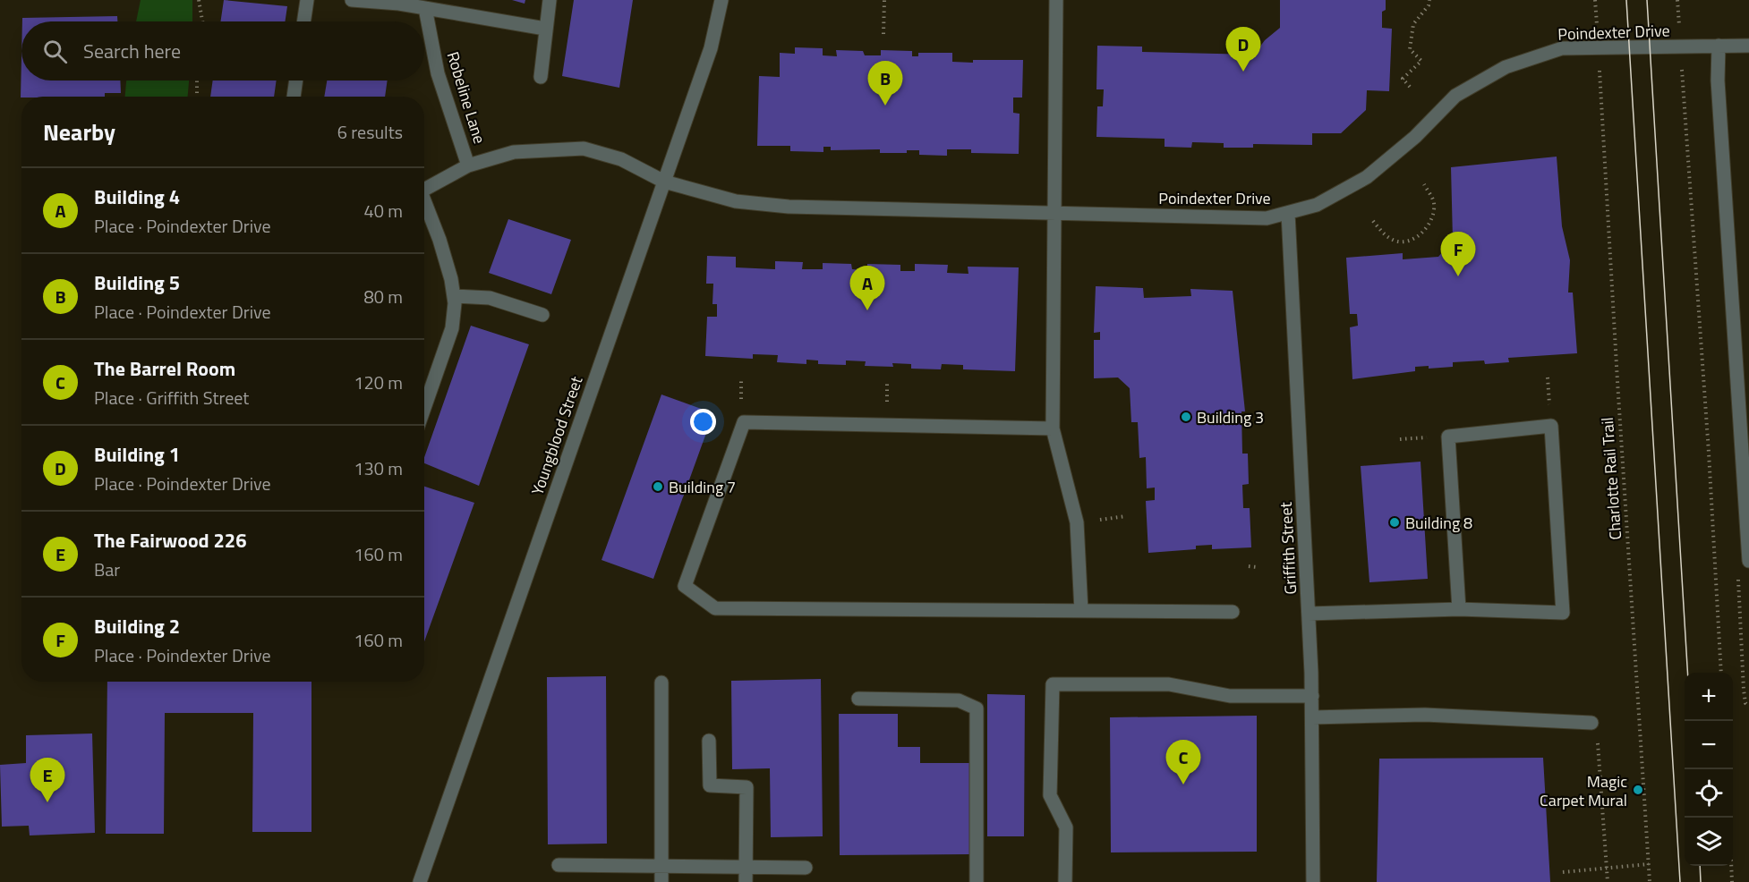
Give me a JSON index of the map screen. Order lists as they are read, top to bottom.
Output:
{
  "streets": {
    "street": [
      "Poindexter Drive",
      "Robeline Lane",
      "Youngblood Street",
      "Griffith Street"
    ],
    "path": ["Charlotte Rail Trail"]
  },
  "crossings": [
    ["Poindexter Drive", "Robeline Lane"],
    ["Poindexter Drive", "Youngblood Street"],
    ["Poindexter Drive", "Griffith Street"]
  ],
  "places": [
    "Building 3",
    "Building 7",
    "Building 8",
    "Magic Carpet Mural"
  ],
  "page": {
    "search": "Search here",
    "pins": [
      "D",
      "B",
      "F",
      "A",
      "C",
      "E"
    ],
    "heading": ["Nearby", "6 results"],
    "list": [
      {
        "mark": "A",
        "name": "Building 4",
        "note": "Place · Poindexter Drive",
        "value": "40 m"
      },
      {
        "mark": "B",
        "name": "Building 5",
        "note": "Place · Poindexter Drive",
        "value": "80 m"
      },
      {
        "mark": "C",
        "name": "The Barrel Room",
        "note": "Place · Griffith Street",
        "value": "120 m"
      },
      {
        "mark": "D",
        "name": "Building 1",
        "note": "Place · Poindexter Drive",
        "value": "130 m"
      },
      {
        "mark": "E",
        "name": "The Fairwood 226",
        "note": "Bar",
        "value": "160 m"
      },
      {
        "mark": "F",
        "name": "Building 2",
        "note": "Place · Poindexter Drive",
        "value": "160 m"
      }
    ],
    "map_buttons": ["+", "−"]
  }
}
